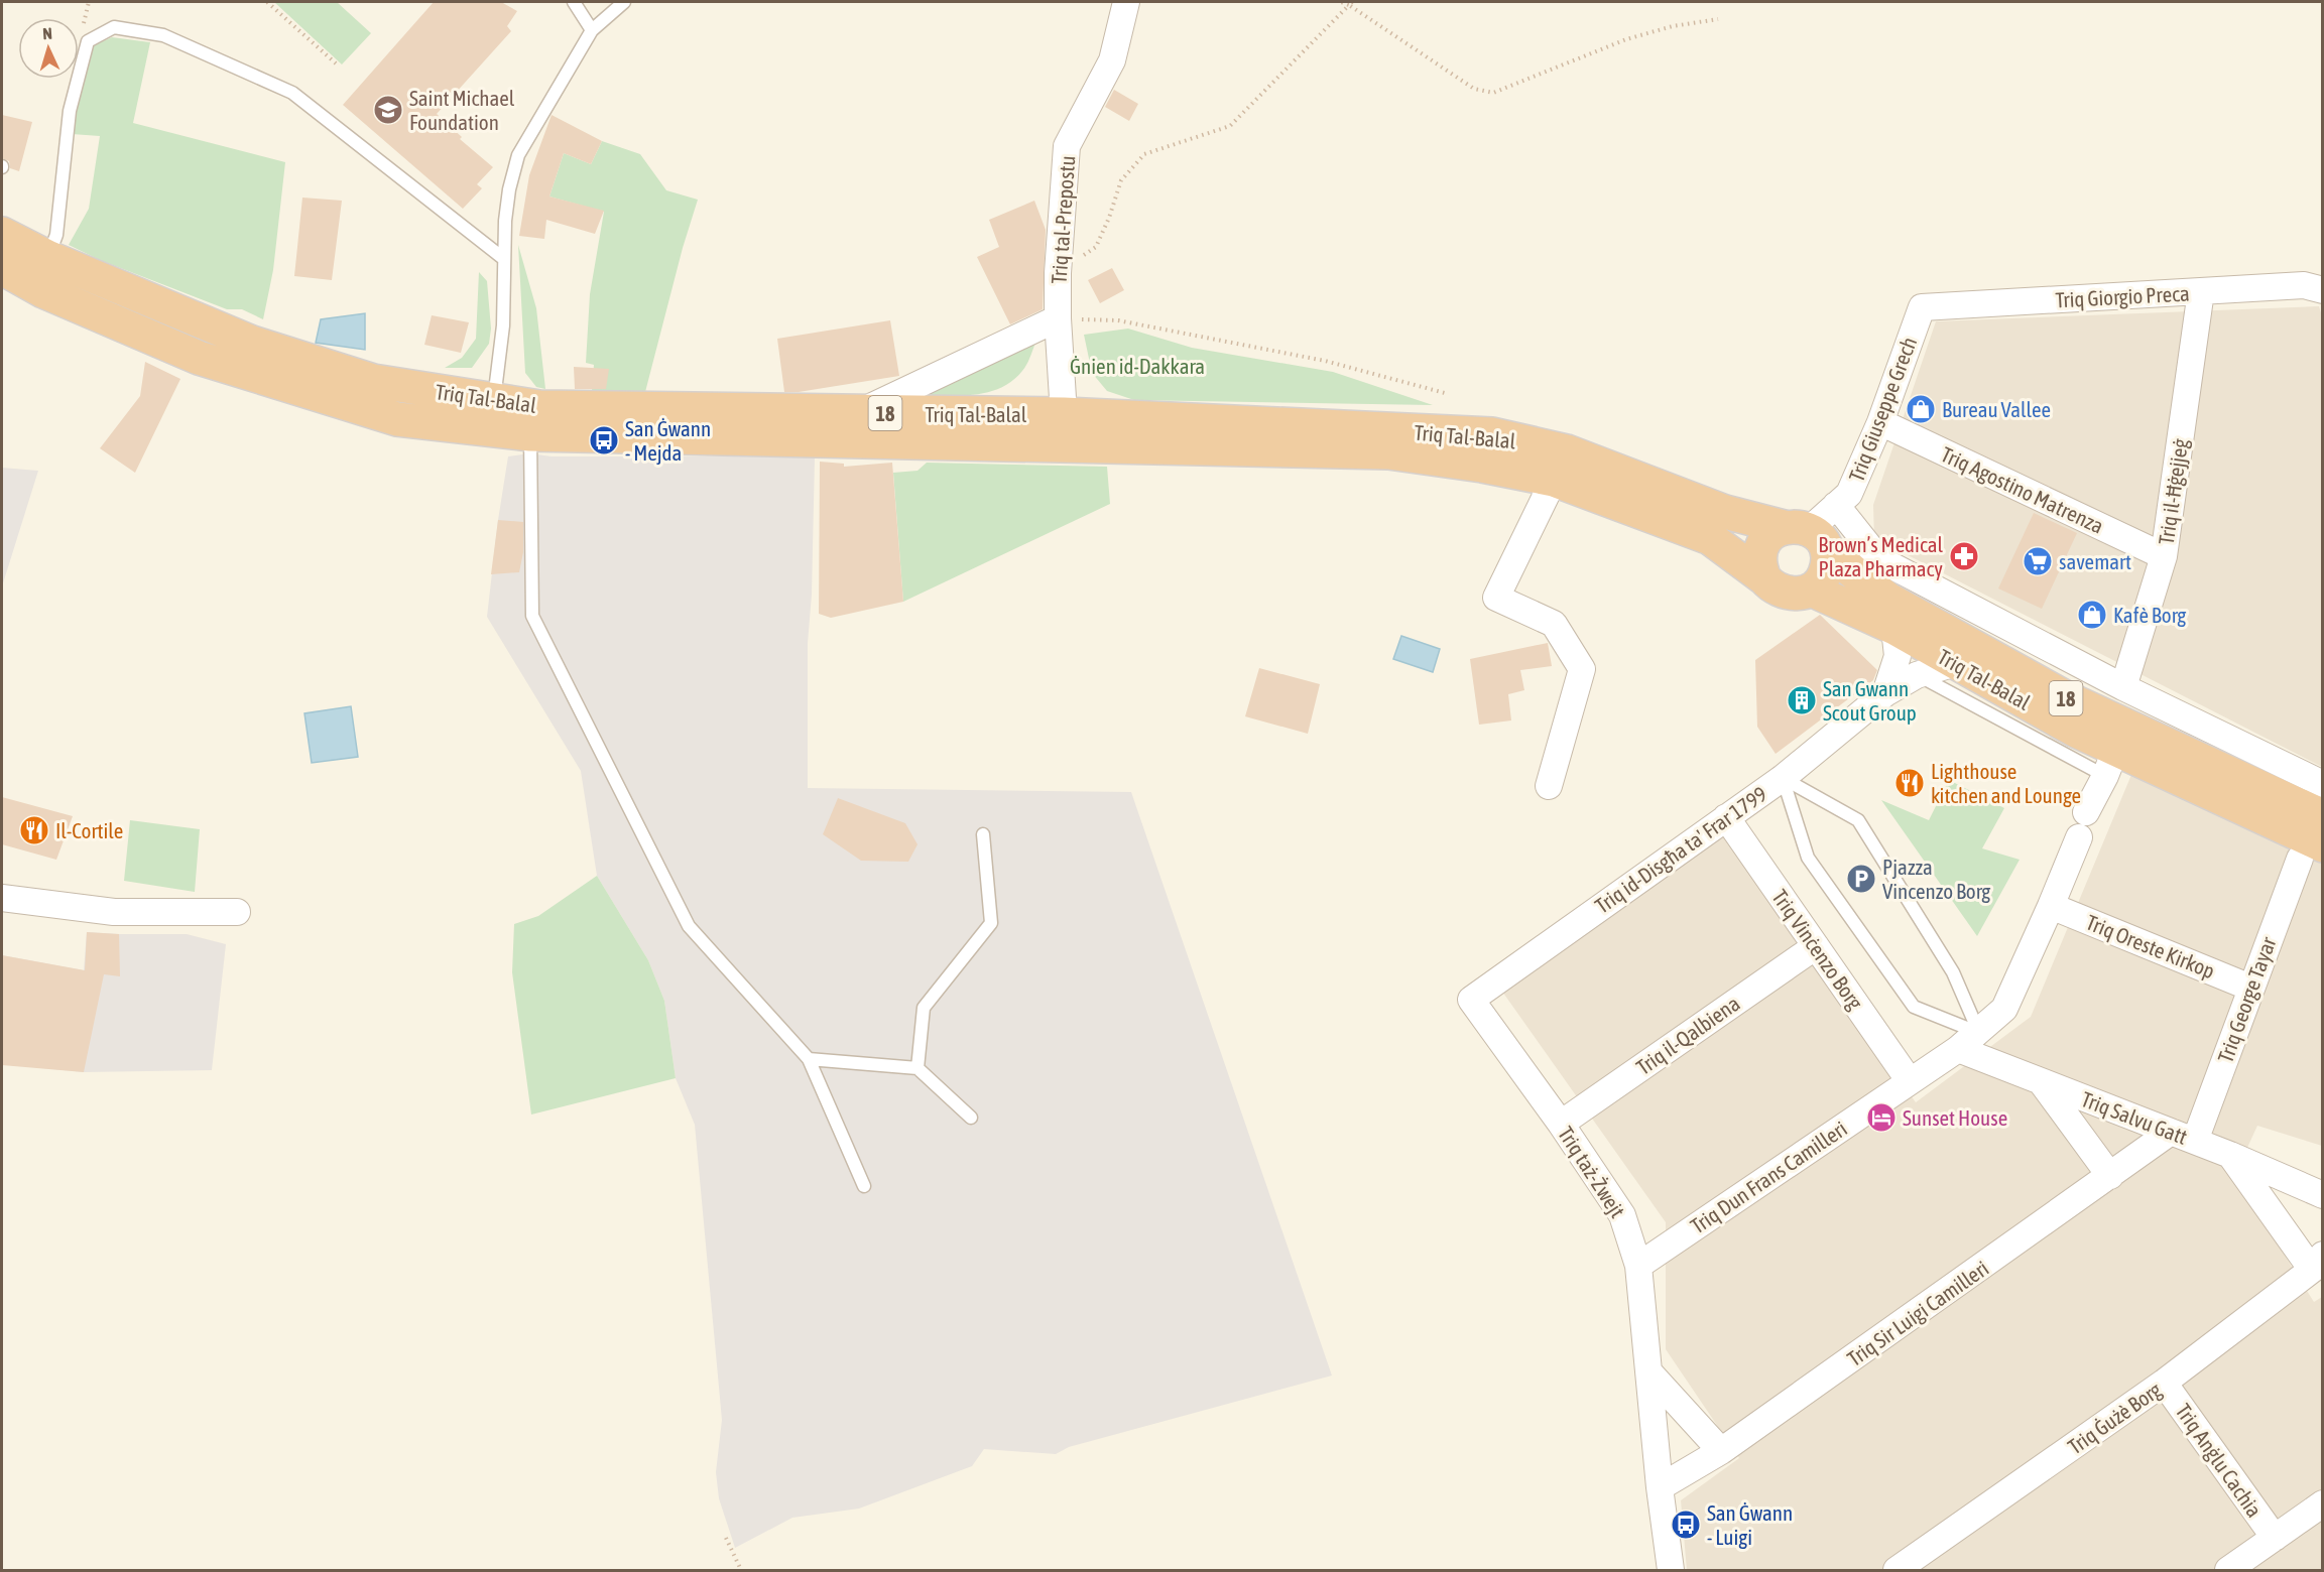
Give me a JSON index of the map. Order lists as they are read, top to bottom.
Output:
{
  "streets": {
    "highway": ["Triq Tal-Balal", "18"],
    "street": [
      "Triq tal-Prepostu",
      "Triq Giorgio Preca",
      "Triq Giuseppe Grech",
      "Triq Agostino Matrenza",
      "Triq il-Ħġejjeġ",
      "Triq id-Disgħa ta' Frar 1799",
      "Triq Oreste Kirkop",
      "Triq Vinċenzo Borg",
      "Triq George Tayar",
      "Triq il-Qalbiena",
      "Triq Salvu Gatt",
      "Triq taż-Żwejt",
      "Triq Dun Frans Camilleri",
      "Triq Sir Luigi Camilleri",
      "Triq Ġużè Borg",
      "Triq Anġlu Cachia"
    ]
  },
  "crossings": [
    ["Triq tal-Prepostu", "Triq Tal-Balal"],
    ["Triq Giorgio Preca", "Triq Giuseppe Grech"],
    ["Triq Giorgio Preca", "Triq il-Ħġejjeġ"],
    ["Triq Tal-Balal", "Triq Giuseppe Grech"],
    ["Triq Tal-Balal", "Triq id-Disgħa ta' Frar 1799"],
    ["Triq Tal-Balal", "Triq George Tayar"],
    ["Triq Giuseppe Grech", "Triq Agostino Matrenza"],
    ["Triq Agostino Matrenza", "Triq il-Ħġejjeġ"],
    ["Triq id-Disgħa ta' Frar 1799", "Triq Vinċenzo Borg"],
    ["Triq id-Disgħa ta' Frar 1799", "Triq taż-Żwejt"],
    ["Triq Oreste Kirkop", "Triq George Tayar"],
    ["Triq Oreste Kirkop", "Triq Dun Frans Camilleri"],
    ["Triq Vinċenzo Borg", "Triq il-Qalbiena"],
    ["Triq Vinċenzo Borg", "Triq Dun Frans Camilleri"],
    ["Triq George Tayar", "Triq Salvu Gatt"],
    ["Triq George Tayar", "Triq Sir Luigi Camilleri"],
    ["Triq il-Qalbiena", "Triq taż-Żwejt"],
    ["Triq Salvu Gatt", "Triq Dun Frans Camilleri"],
    ["Triq Salvu Gatt", "Triq Sir Luigi Camilleri"],
    ["Triq taż-Żwejt", "Triq Dun Frans Camilleri"],
    ["Triq taż-Żwejt", "Triq Sir Luigi Camilleri"],
    ["Triq Ġużè Borg", "Triq Anġlu Cachia"]
  ],
  "parks": ["Ġnien id-Dakkara"],
  "places": {
    "school or university": ["Saint Michael Foundation"],
    "shop": ["Bureau Vallee", "Kafè Borg"],
    "bus stop": ["San Ġwann - Mejda", "San Ġwann - Luigi"],
    "pharmacy": ["Brown’s Medical Plaza Pharmacy"],
    "supermarket": ["savemart"],
    "building": ["San Gwann Scout Group"],
    "restaurant": ["Lighthouse kitchen and Lounge", "Il-Cortile"],
    "parking": ["Pjazza Vincenzo Borg"],
    "hotel": ["Sunset House"]
  },
  "north": "top"
}
